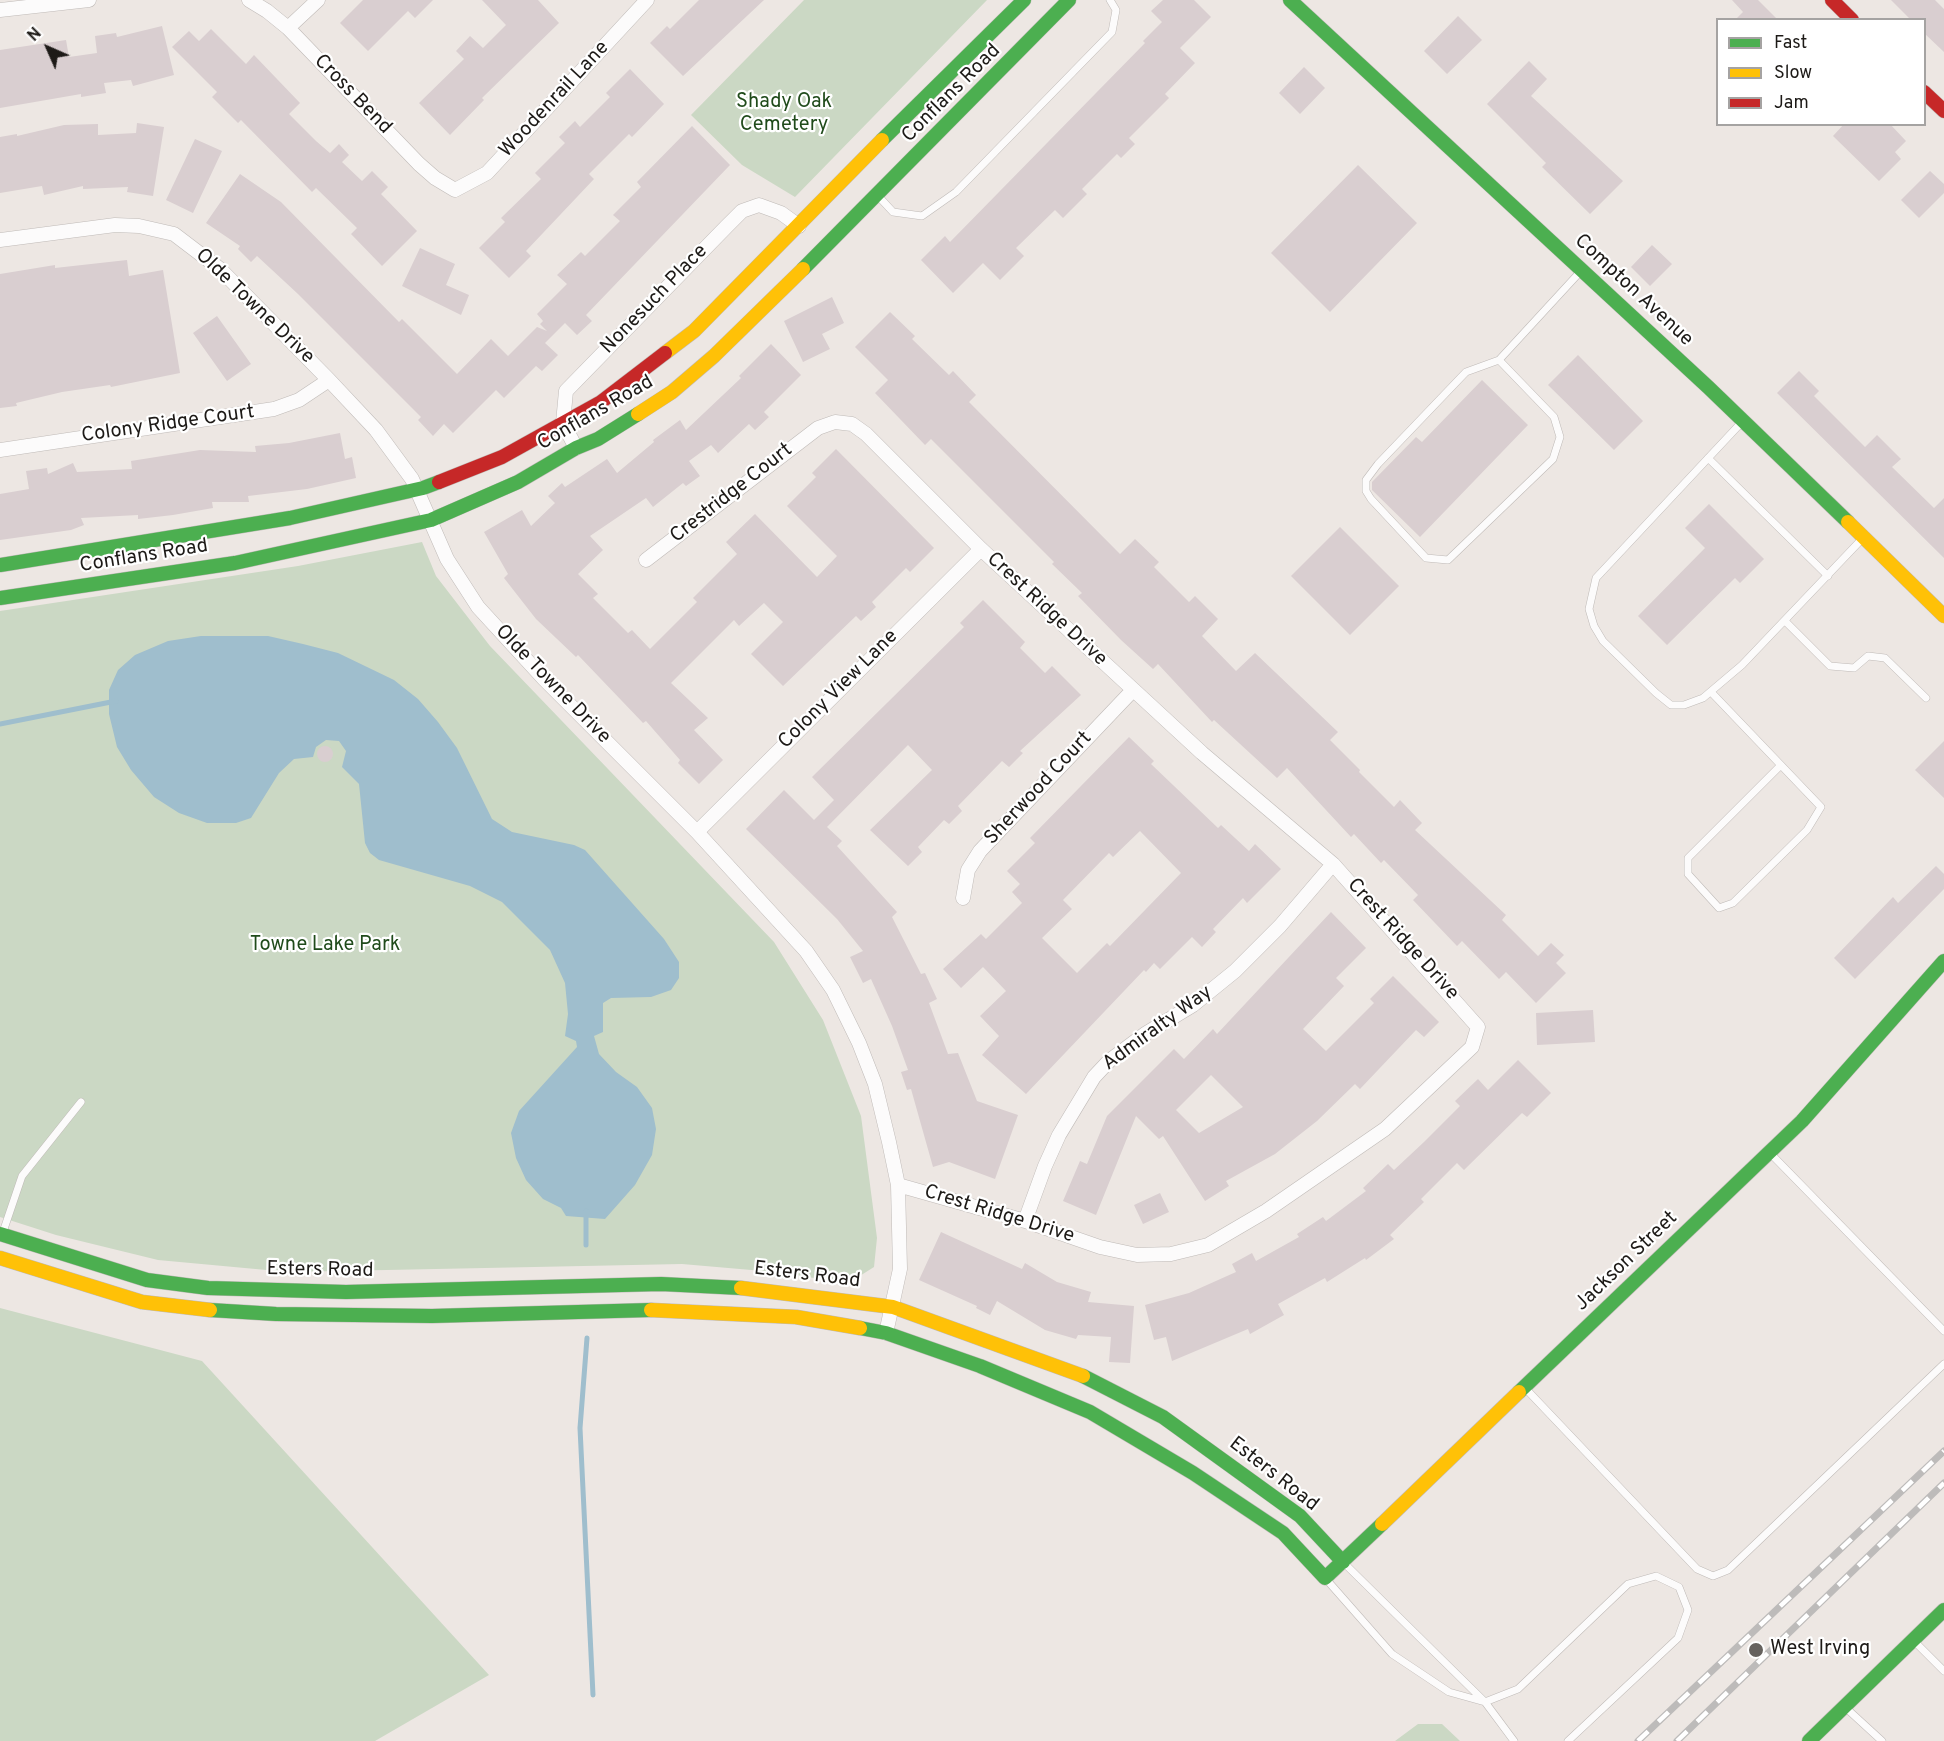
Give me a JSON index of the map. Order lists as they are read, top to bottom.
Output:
{
  "streets": {
    "street": [
      "Conflans Road",
      "Cross Bend",
      "Woodenrail Lane",
      "Compton Avenue",
      "Nonesuch Place",
      "Olde Towne Drive",
      "Colony Ridge Court",
      "Crestridge Court",
      "Crest Ridge Drive",
      "Colony View Lane",
      "Sherwood Court",
      "Admiralty Way",
      "Jackson Street",
      "Esters Road"
    ]
  },
  "crossings": [
    ["Conflans Road", "Nonesuch Place"],
    ["Conflans Road", "Olde Towne Drive"],
    ["Cross Bend", "Woodenrail Lane"],
    ["Olde Towne Drive", "Colony Ridge Court"],
    ["Olde Towne Drive", "Crest Ridge Drive"],
    ["Olde Towne Drive", "Colony View Lane"],
    ["Olde Towne Drive", "Esters Road"],
    ["Crestridge Court", "Crest Ridge Drive"],
    ["Crest Ridge Drive", "Colony View Lane"],
    ["Crest Ridge Drive", "Sherwood Court"],
    ["Crest Ridge Drive", "Admiralty Way"],
    ["Jackson Street", "Esters Road"]
  ],
  "parks": ["Shady Oak Cemetery", "Towne Lake Park"],
  "places": ["West Irving"],
  "legend": ["Fast", "Slow", "Jam"],
  "north": "top left"
}
